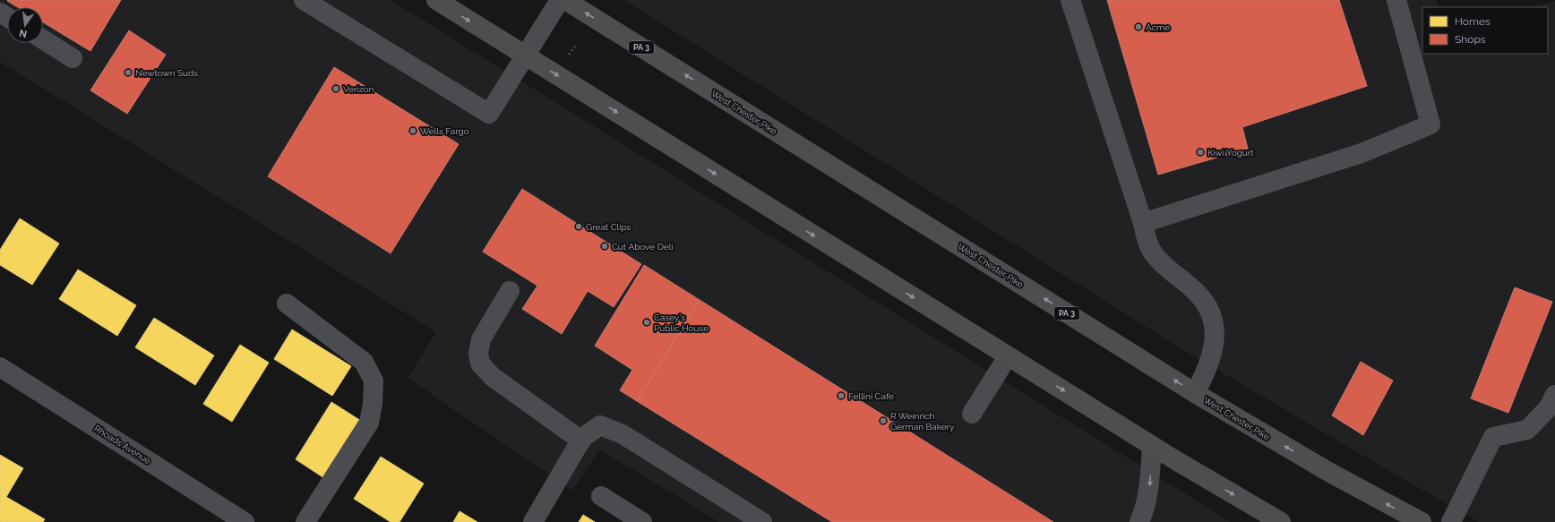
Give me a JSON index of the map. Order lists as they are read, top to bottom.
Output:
{
  "streets": {
    "highway": ["PA 3", "West Chester Pike"],
    "street": ["Rhoads Avenue"]
  },
  "places": [
    "Acme",
    "Newtown Suds",
    "Verizon",
    "Wells Fargo",
    "Kiwi Yogurt",
    "Great Clips",
    "Cut Above Deli",
    "Casey's Public House",
    "Fellini Cafe",
    "R Weinrich German Bakery"
  ],
  "legend": ["Homes", "Shops"],
  "north": "bottom"
}
